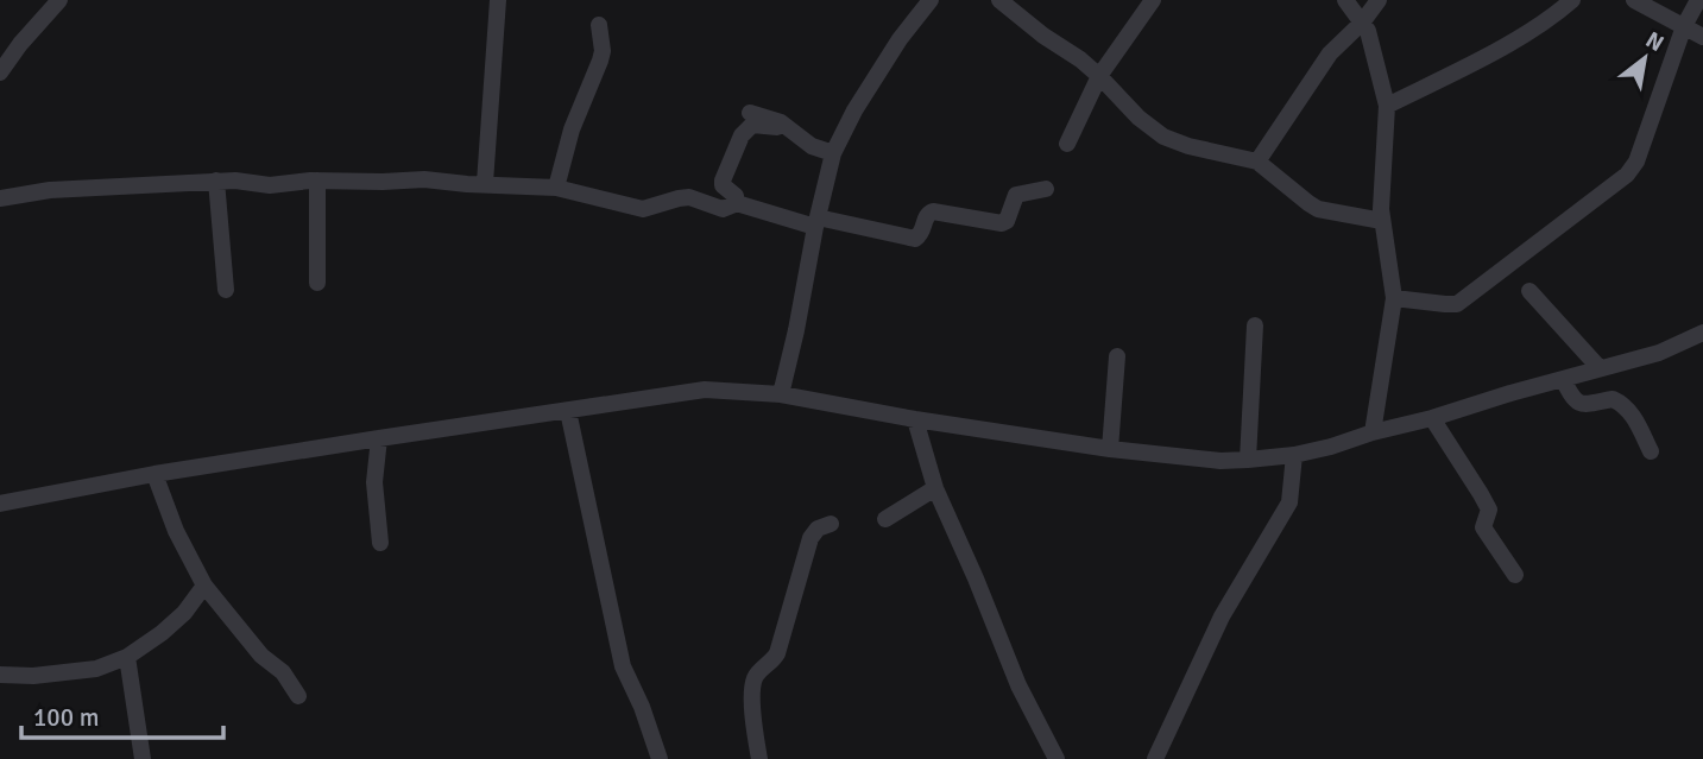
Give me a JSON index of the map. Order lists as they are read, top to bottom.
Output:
{
  "scale_bar": "100 m",
  "north": "top right"
}
